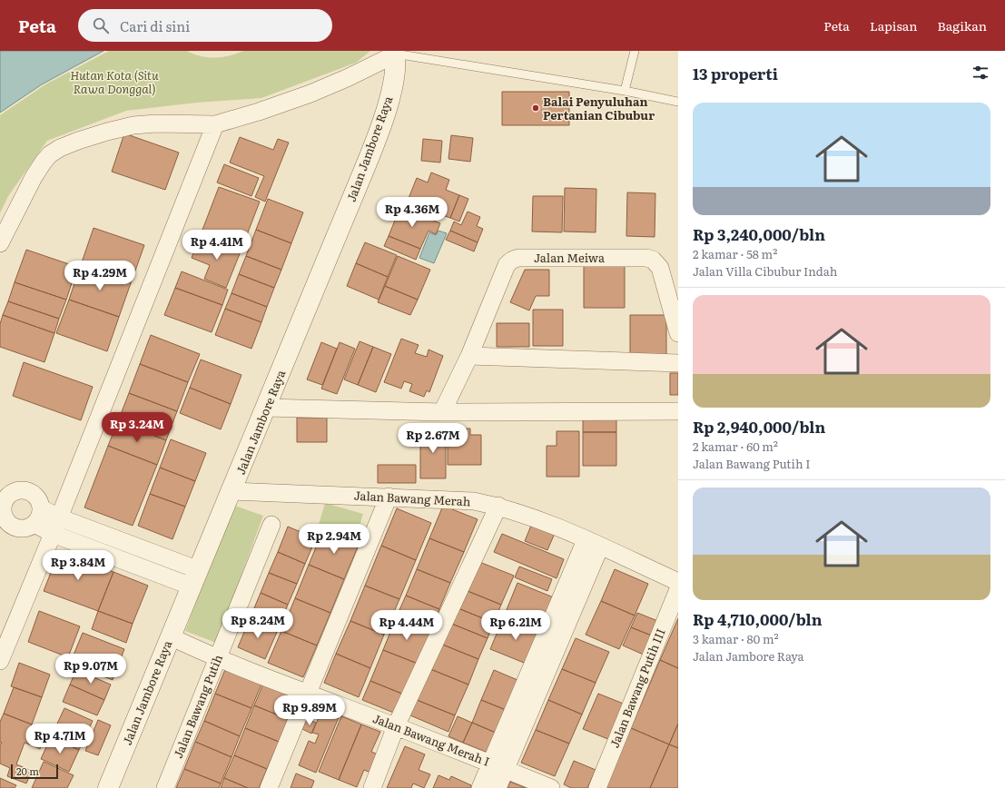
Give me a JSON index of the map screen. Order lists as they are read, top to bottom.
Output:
{
  "streets": {
    "street": [
      "Jalan Jambore Raya",
      "Jalan Meiwa",
      "Jalan Bawang Merah",
      "Jalan Bawang Putih III",
      "Jalan Bawang Putih",
      "Jalan Bawang Merah I"
    ]
  },
  "crossings": [
    ["Jalan Jambore Raya", "Jalan Bawang Merah"],
    ["Jalan Jambore Raya", "Jalan Bawang Merah I"],
    ["Jalan Bawang Putih", "Jalan Bawang Merah I"]
  ],
  "parks": ["Hutan Kota (Situ Rawa Donggal)"],
  "places": ["Balai Penyuluhan Pertanian Cibubur"],
  "scale_bar": "20 m",
  "page": {
    "header": "Peta",
    "search": "Cari di sini",
    "nav": ["Peta", "Lapisan", "Bagikan"],
    "heading": "13 properti",
    "list": [
      {
        "name": "Rp 3,240,000/bln",
        "note": "2 kamar · 58 m² · Jalan Villa Cibubur Indah"
      },
      {
        "name": "Rp 2,940,000/bln",
        "note": "2 kamar · 60 m² · Jalan Bawang Putih I"
      },
      {
        "name": "Rp 4,710,000/bln",
        "note": "3 kamar · 80 m² · Jalan Jambore Raya"
      }
    ],
    "price": [
      "Rp 4.36M",
      "Rp 4.41M",
      "Rp 4.29M",
      "Rp 3.24M",
      "Rp 2.67M",
      "Rp 2.94M",
      "Rp 3.84M",
      "Rp 8.24M",
      "Rp 4.44M",
      "Rp 6.21M",
      "Rp 9.07M",
      "Rp 9.89M",
      "Rp 4.71M"
    ],
    "scale": "20 m"
  }
}
